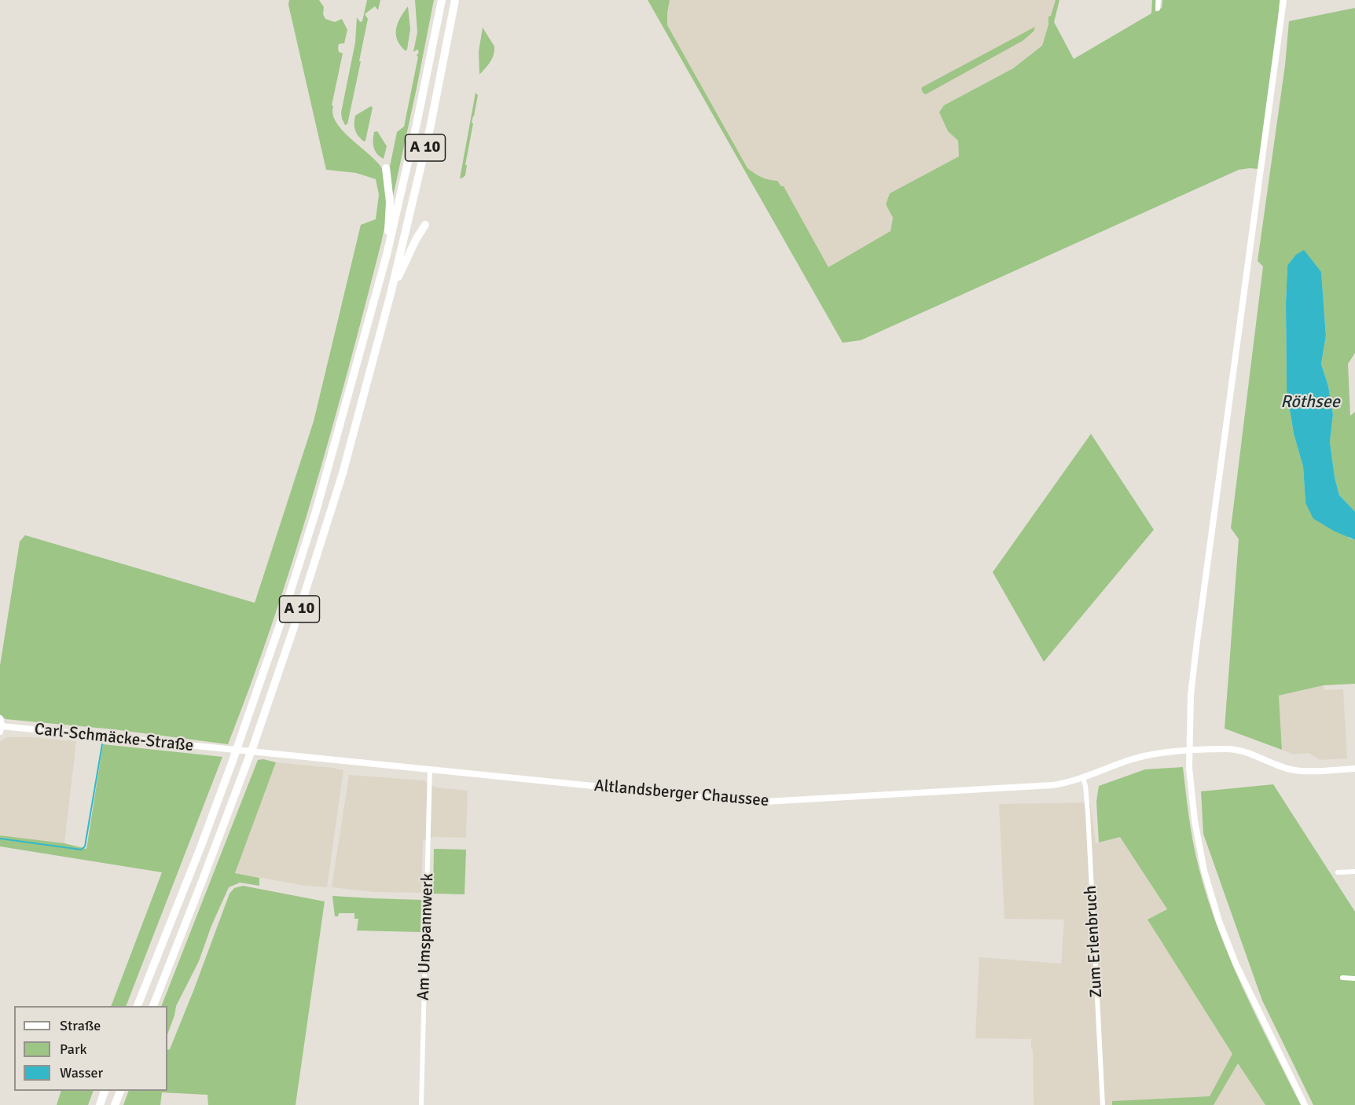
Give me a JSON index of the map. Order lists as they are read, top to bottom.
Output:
{
  "streets": {
    "highway": ["A 10"],
    "street": [
      "Carl-Schmäcke-Straße",
      "Altlandsberger Chaussee",
      "Am Umspannwerk",
      "Zum Erlenbruch"
    ]
  },
  "crossings": [
    ["Carl-Schmäcke-Straße", "Altlandsberger Chaussee"],
    ["Altlandsberger Chaussee", "Am Umspannwerk"],
    ["Altlandsberger Chaussee", "Zum Erlenbruch"]
  ],
  "water": ["Röthsee"],
  "legend": ["Straße", "Park", "Wasser"]
}
